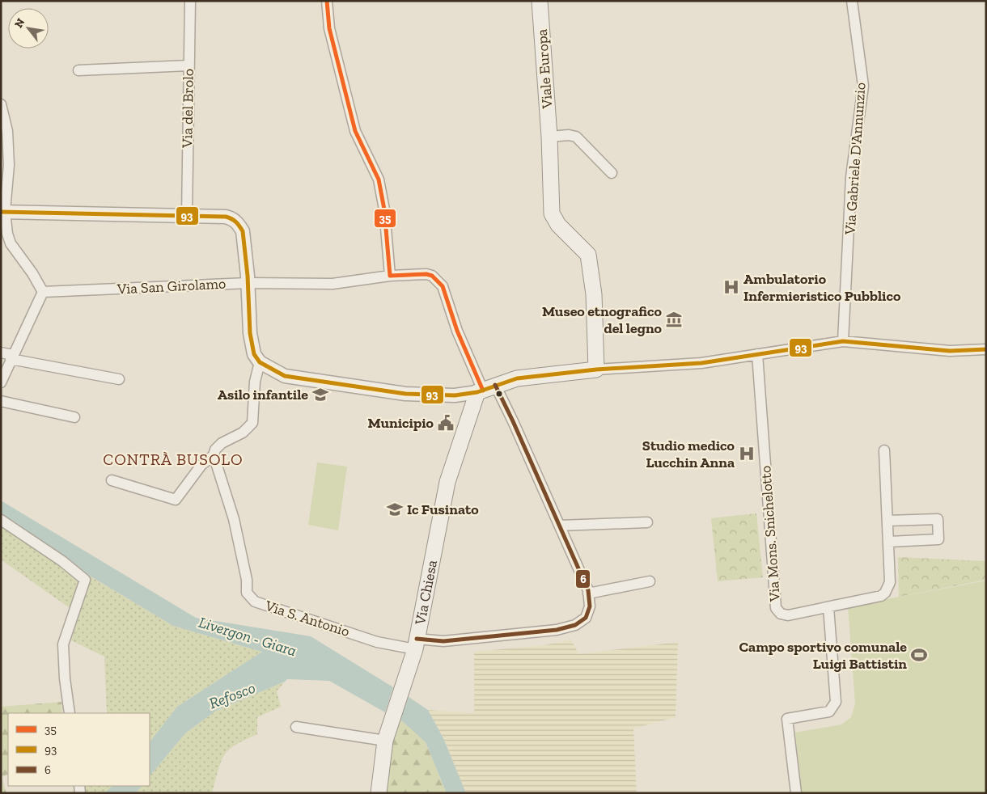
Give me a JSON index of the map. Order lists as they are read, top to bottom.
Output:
{
  "streets": {
    "main road": ["Viale Europa", "Via Chiesa"],
    "street": [
      "Via del Brolo",
      "Via Gabriele D'Annunzio",
      "Via San Girolamo",
      "Via Mons. Snichelotto",
      "Via S. Antonio"
    ]
  },
  "crossings": [
    ["Via San Girolamo", "Via Chiesa"],
    ["Via San Girolamo", "Via S. Antonio"],
    ["Via Chiesa", "Via S. Antonio"]
  ],
  "districts": ["CONTRÀ BUSOLO"],
  "water": ["Livergon - Giara", "Refosco"],
  "places": {
    "hospital": ["Ambulatorio Infermieristico Pubblico", "Studio medico Lucchin Anna"],
    "museum": ["Museo etnografico del legno"],
    "school or university": ["Asilo infantile", "Ic Fusinato"],
    "public building": ["Municipio"],
    "sports": ["Campo sportivo comunale Luigi Battistin"]
  },
  "lines": ["transit line 35", "transit line 93", "transit line 6"],
  "legend": ["35", "93", "6"],
  "north": "top left"
}
